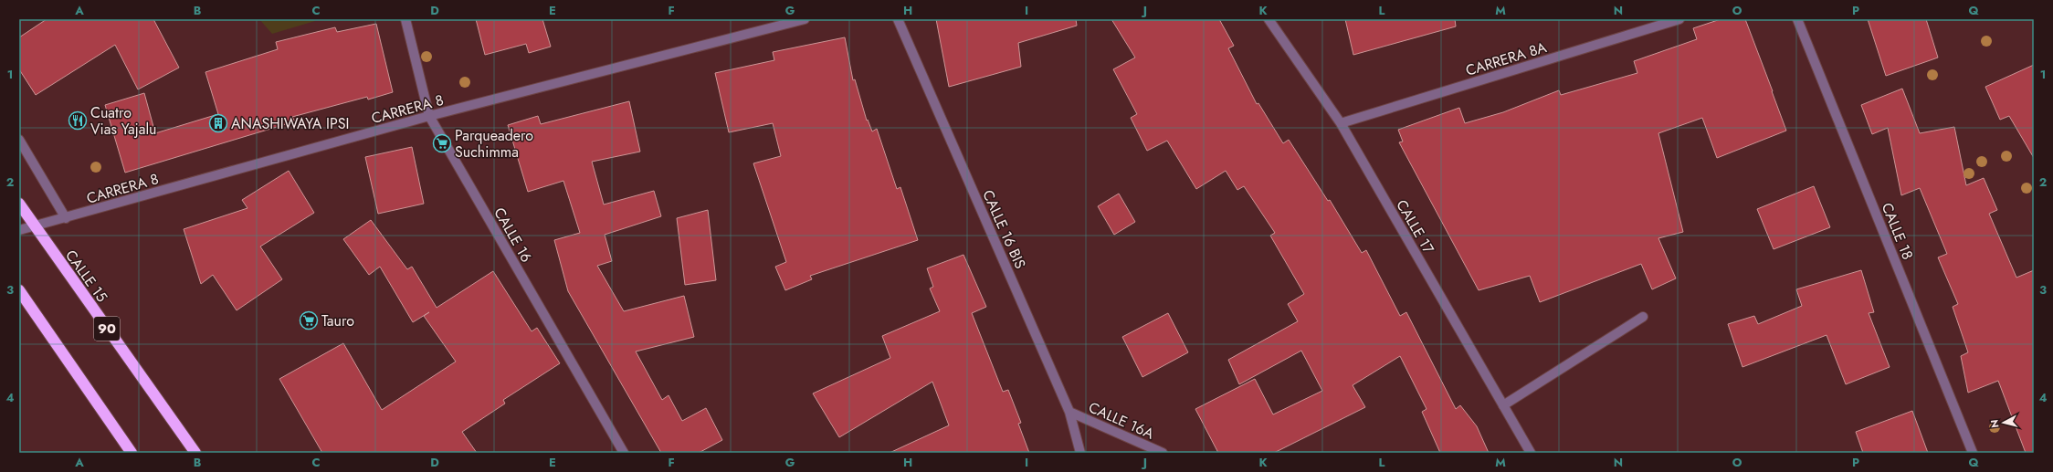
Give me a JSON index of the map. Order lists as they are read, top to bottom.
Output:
{
  "streets": {
    "highway": ["CALLE 15", "90"],
    "street": [
      "CARRERA 8A",
      "CARRERA 8",
      "CALLE 17",
      "CALLE 16 BIS",
      "CALLE 18",
      "CALLE 16",
      "CALLE 16A"
    ]
  },
  "crossings": [
    ["CARRERA 8A", "CALLE 17"],
    ["CARRERA 8", "CALLE 16"],
    ["CARRERA 8", "CALLE 15"],
    ["CALLE 16 BIS", "CALLE 16A"]
  ],
  "places": {
    "restaurant": ["Cuatro Vias Yajalu"],
    "building": ["ANASHIWAYA IPSI"],
    "supermarket": ["Parqueadero Suchimma", "Tauro"]
  },
  "north": "left",
  "grid": {
    "columns": [
      "A",
      "B",
      "C",
      "D",
      "E",
      "F",
      "G",
      "H",
      "I",
      "J",
      "K",
      "L",
      "M",
      "N",
      "O",
      "P",
      "Q"
    ],
    "rows": [
      "1",
      "2",
      "3",
      "4"
    ]
  }
}
